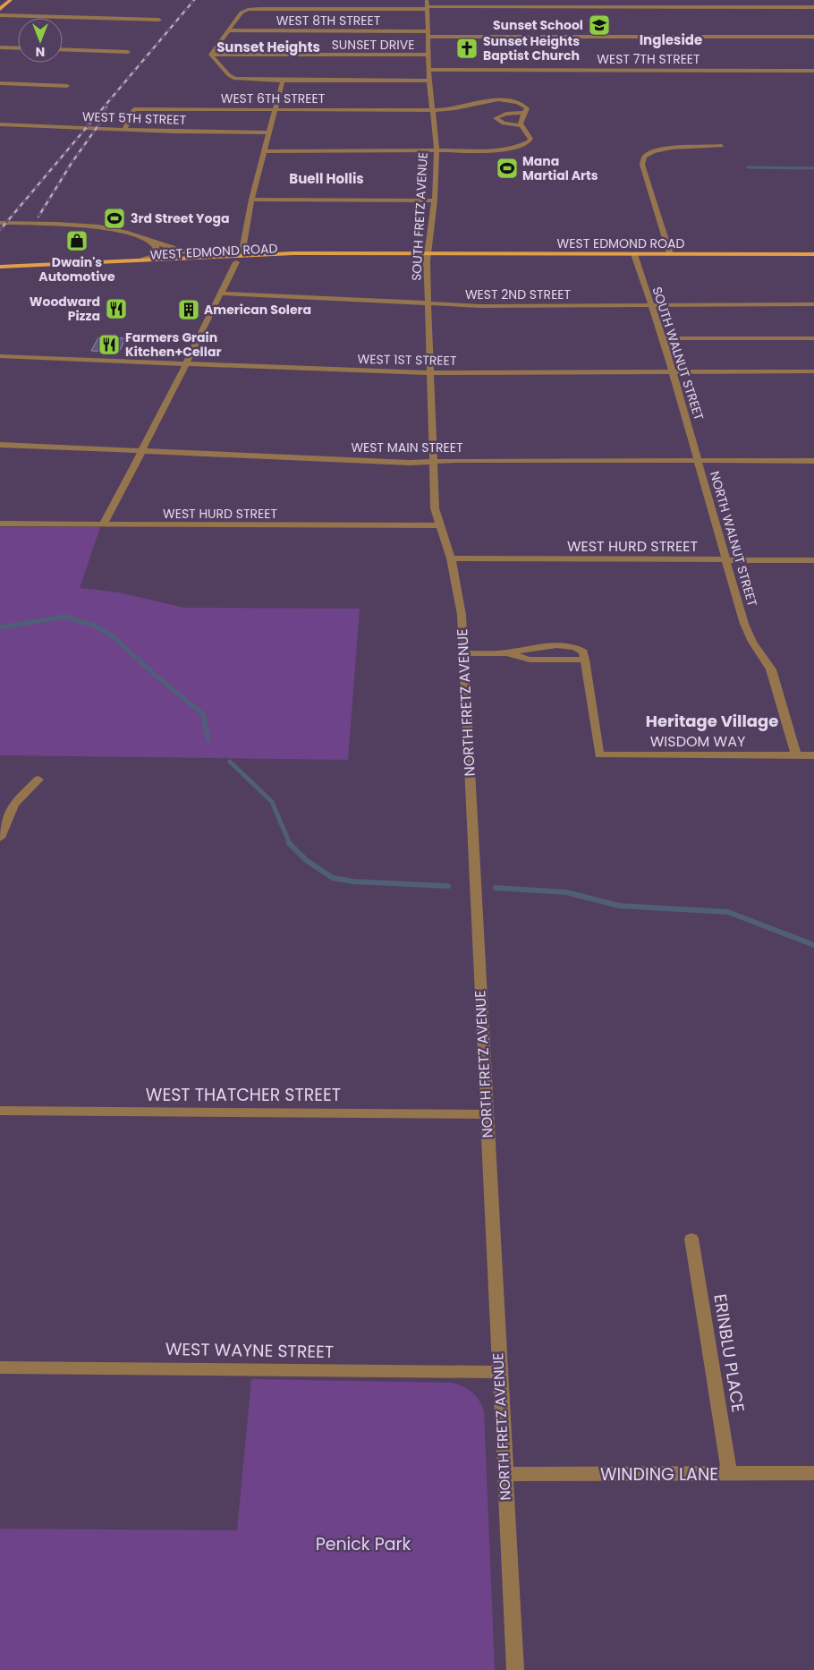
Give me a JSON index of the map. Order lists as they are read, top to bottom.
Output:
{
  "streets": {
    "main road": ["WEST EDMOND ROAD"],
    "street": [
      "WEST 8TH STREET",
      "SUNSET DRIVE",
      "WEST 7TH STREET",
      "WEST 6TH STREET",
      "WEST 5TH STREET",
      "SOUTH FRETZ AVENUE",
      "WEST 2ND STREET",
      "SOUTH WALNUT STREET",
      "WEST 1ST STREET",
      "WEST MAIN STREET",
      "WEST HURD STREET",
      "NORTH WALNUT STREET",
      "NORTH FRETZ AVENUE",
      "WISDOM WAY",
      "WEST THATCHER STREET",
      "WEST WAYNE STREET",
      "ERINBLU PLACE",
      "WINDING LANE"
    ]
  },
  "crossings": [
    ["WEST 8TH STREET", "SOUTH FRETZ AVENUE"],
    ["SUNSET DRIVE", "SOUTH FRETZ AVENUE"],
    ["WEST 7TH STREET", "SOUTH FRETZ AVENUE"],
    ["WEST 6TH STREET", "WEST 5TH STREET"],
    ["WEST 6TH STREET", "SOUTH FRETZ AVENUE"],
    ["SOUTH FRETZ AVENUE", "WEST EDMOND ROAD"],
    ["SOUTH FRETZ AVENUE", "WEST 2ND STREET"],
    ["SOUTH FRETZ AVENUE", "WEST 1ST STREET"],
    ["SOUTH FRETZ AVENUE", "WEST MAIN STREET"],
    ["SOUTH FRETZ AVENUE", "NORTH FRETZ AVENUE"],
    ["WEST EDMOND ROAD", "SOUTH WALNUT STREET"],
    ["WEST 2ND STREET", "SOUTH WALNUT STREET"],
    ["SOUTH WALNUT STREET", "WEST 1ST STREET"],
    ["SOUTH WALNUT STREET", "WEST MAIN STREET"],
    ["SOUTH WALNUT STREET", "NORTH WALNUT STREET"],
    ["WEST MAIN STREET", "NORTH WALNUT STREET"],
    ["WEST MAIN STREET", "NORTH FRETZ AVENUE"],
    ["WEST HURD STREET", "NORTH WALNUT STREET"],
    ["WEST HURD STREET", "NORTH FRETZ AVENUE"],
    ["NORTH WALNUT STREET", "WISDOM WAY"],
    ["NORTH FRETZ AVENUE", "WISDOM WAY"],
    ["NORTH FRETZ AVENUE", "WEST THATCHER STREET"],
    ["NORTH FRETZ AVENUE", "WEST WAYNE STREET"],
    ["NORTH FRETZ AVENUE", "WINDING LANE"],
    ["ERINBLU PLACE", "WINDING LANE"]
  ],
  "districts": [
    "Ingleside",
    "Sunset Heights",
    "Buell Hollis",
    "Heritage Village"
  ],
  "parks": ["Penick Park"],
  "places": {
    "school or university": ["Sunset School"],
    "church": ["Sunset Heights Baptist Church"],
    "sports": ["Mana Martial Arts", "3rd Street Yoga"],
    "shop": ["Dwain's Automotive"],
    "restaurant": ["Woodward Pizza", "Farmers Grain Kitchen+Cellar"],
    "building": ["American Solera"]
  },
  "north": "bottom"
}
